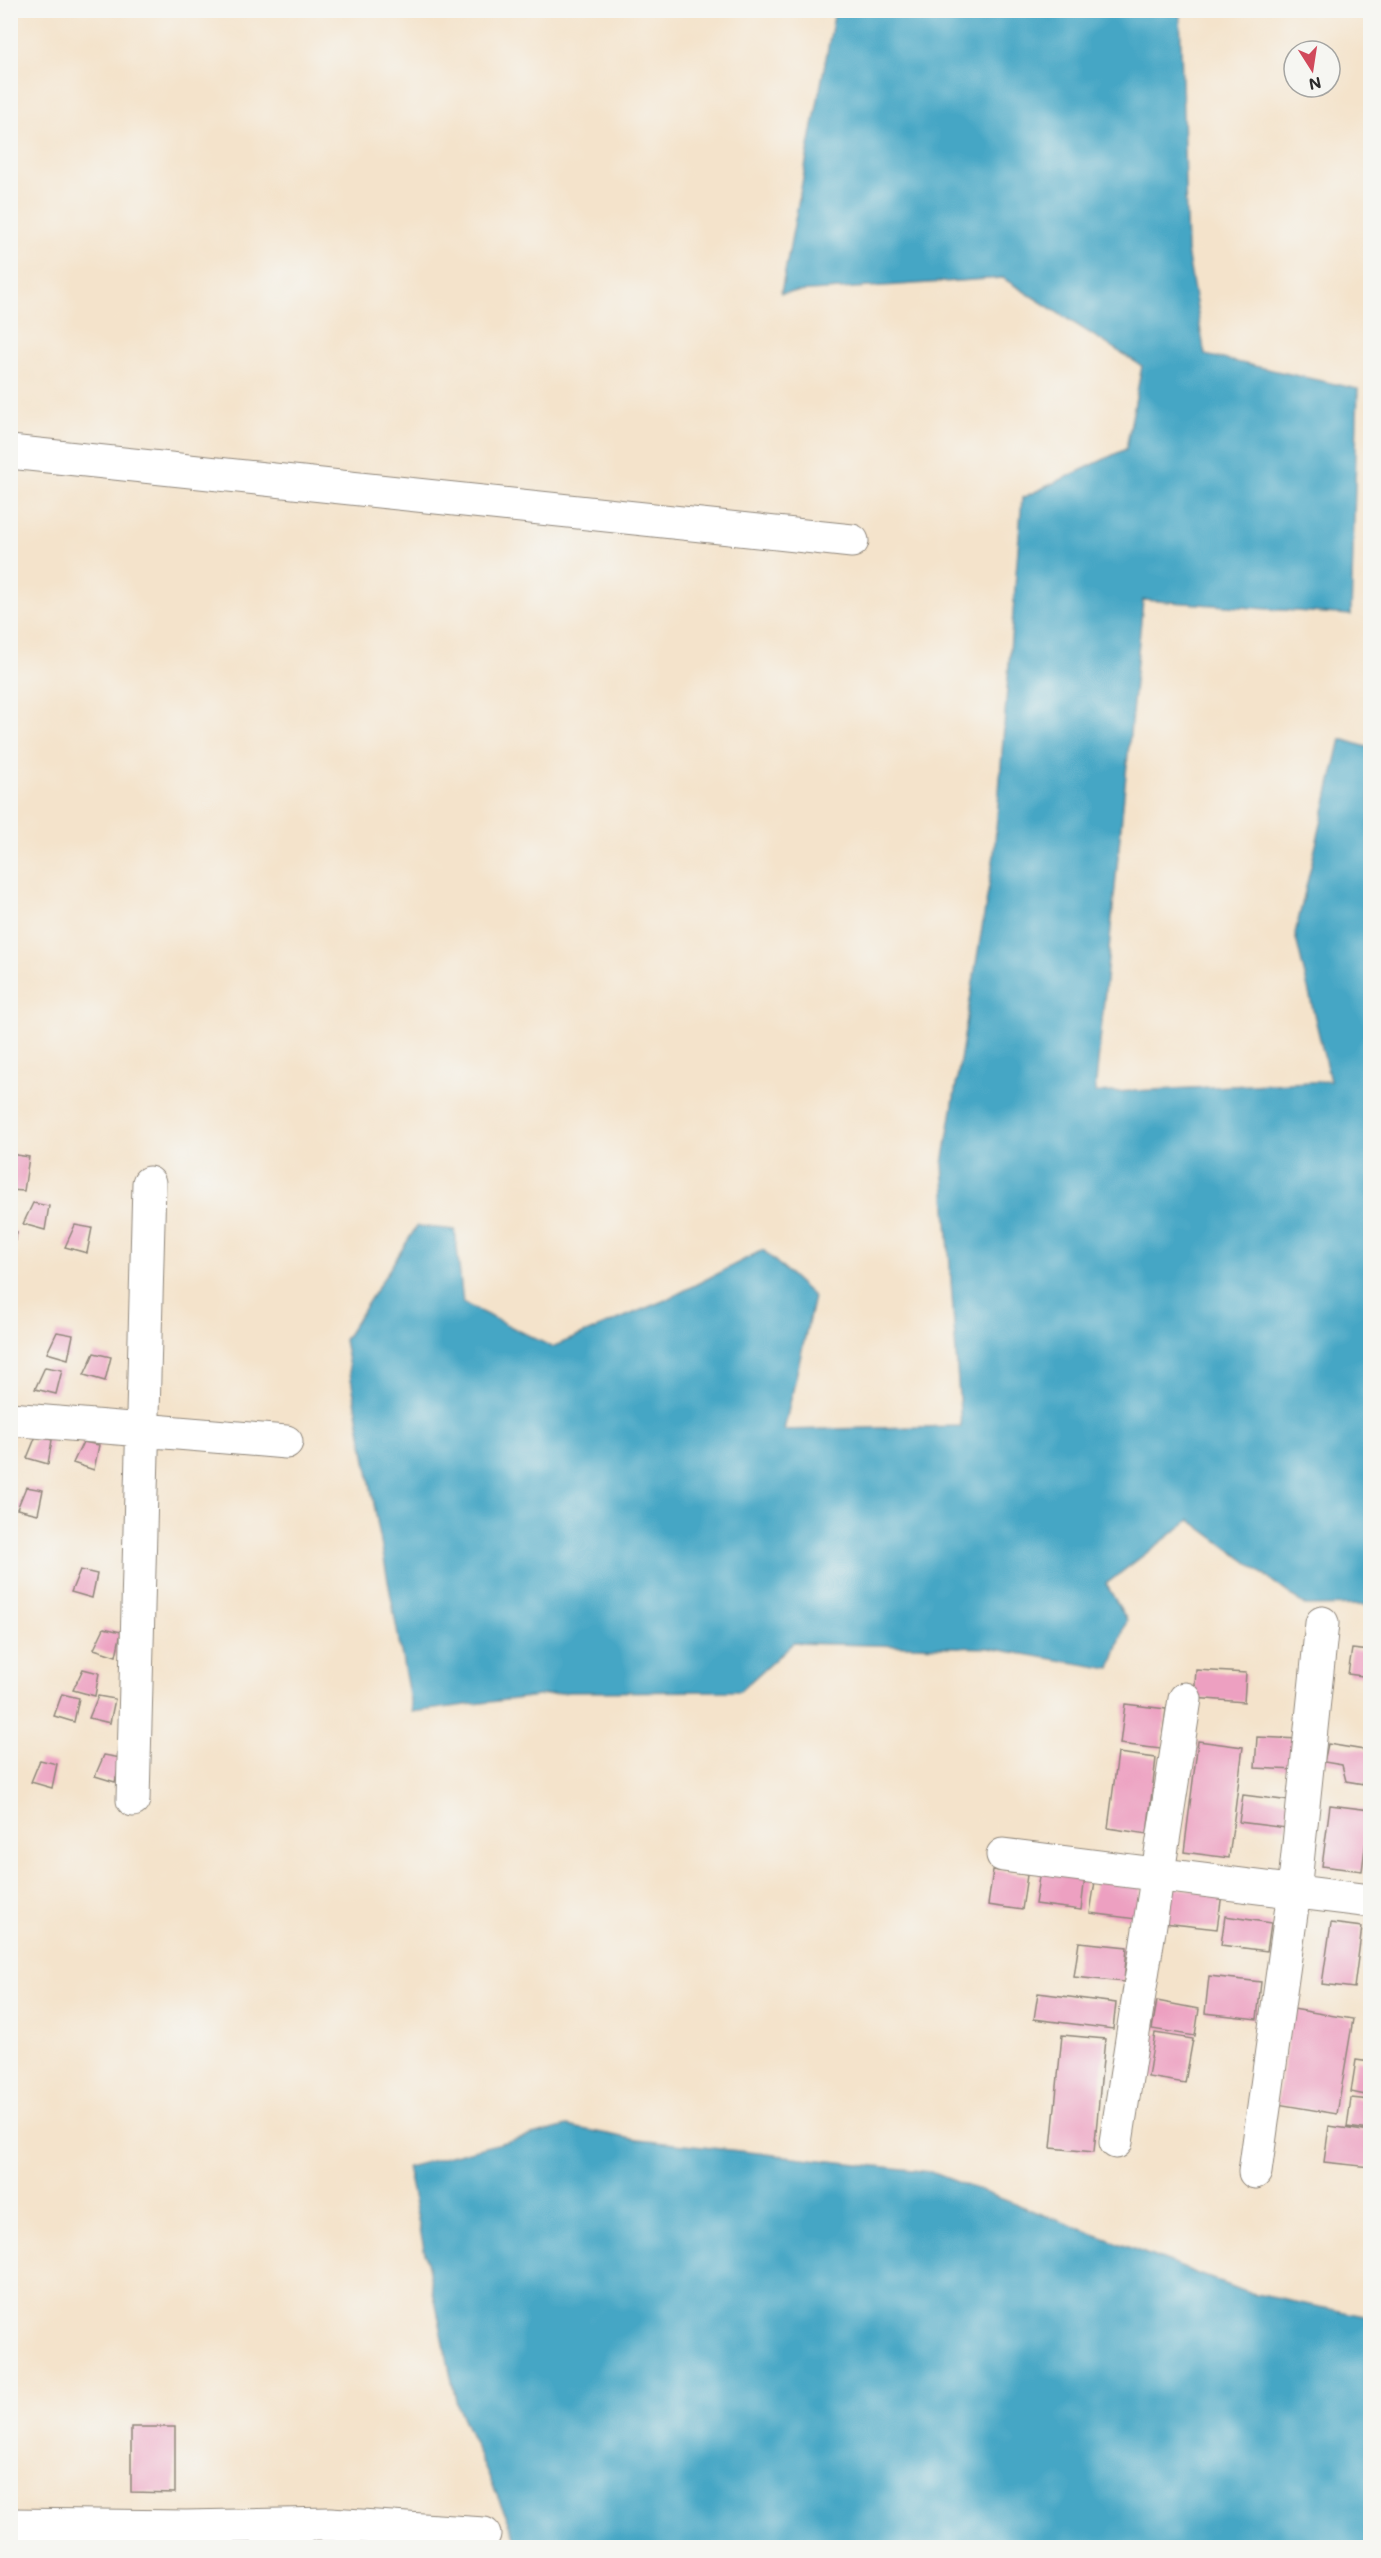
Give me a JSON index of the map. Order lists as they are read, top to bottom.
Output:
{
  "north": "bottom"
}
